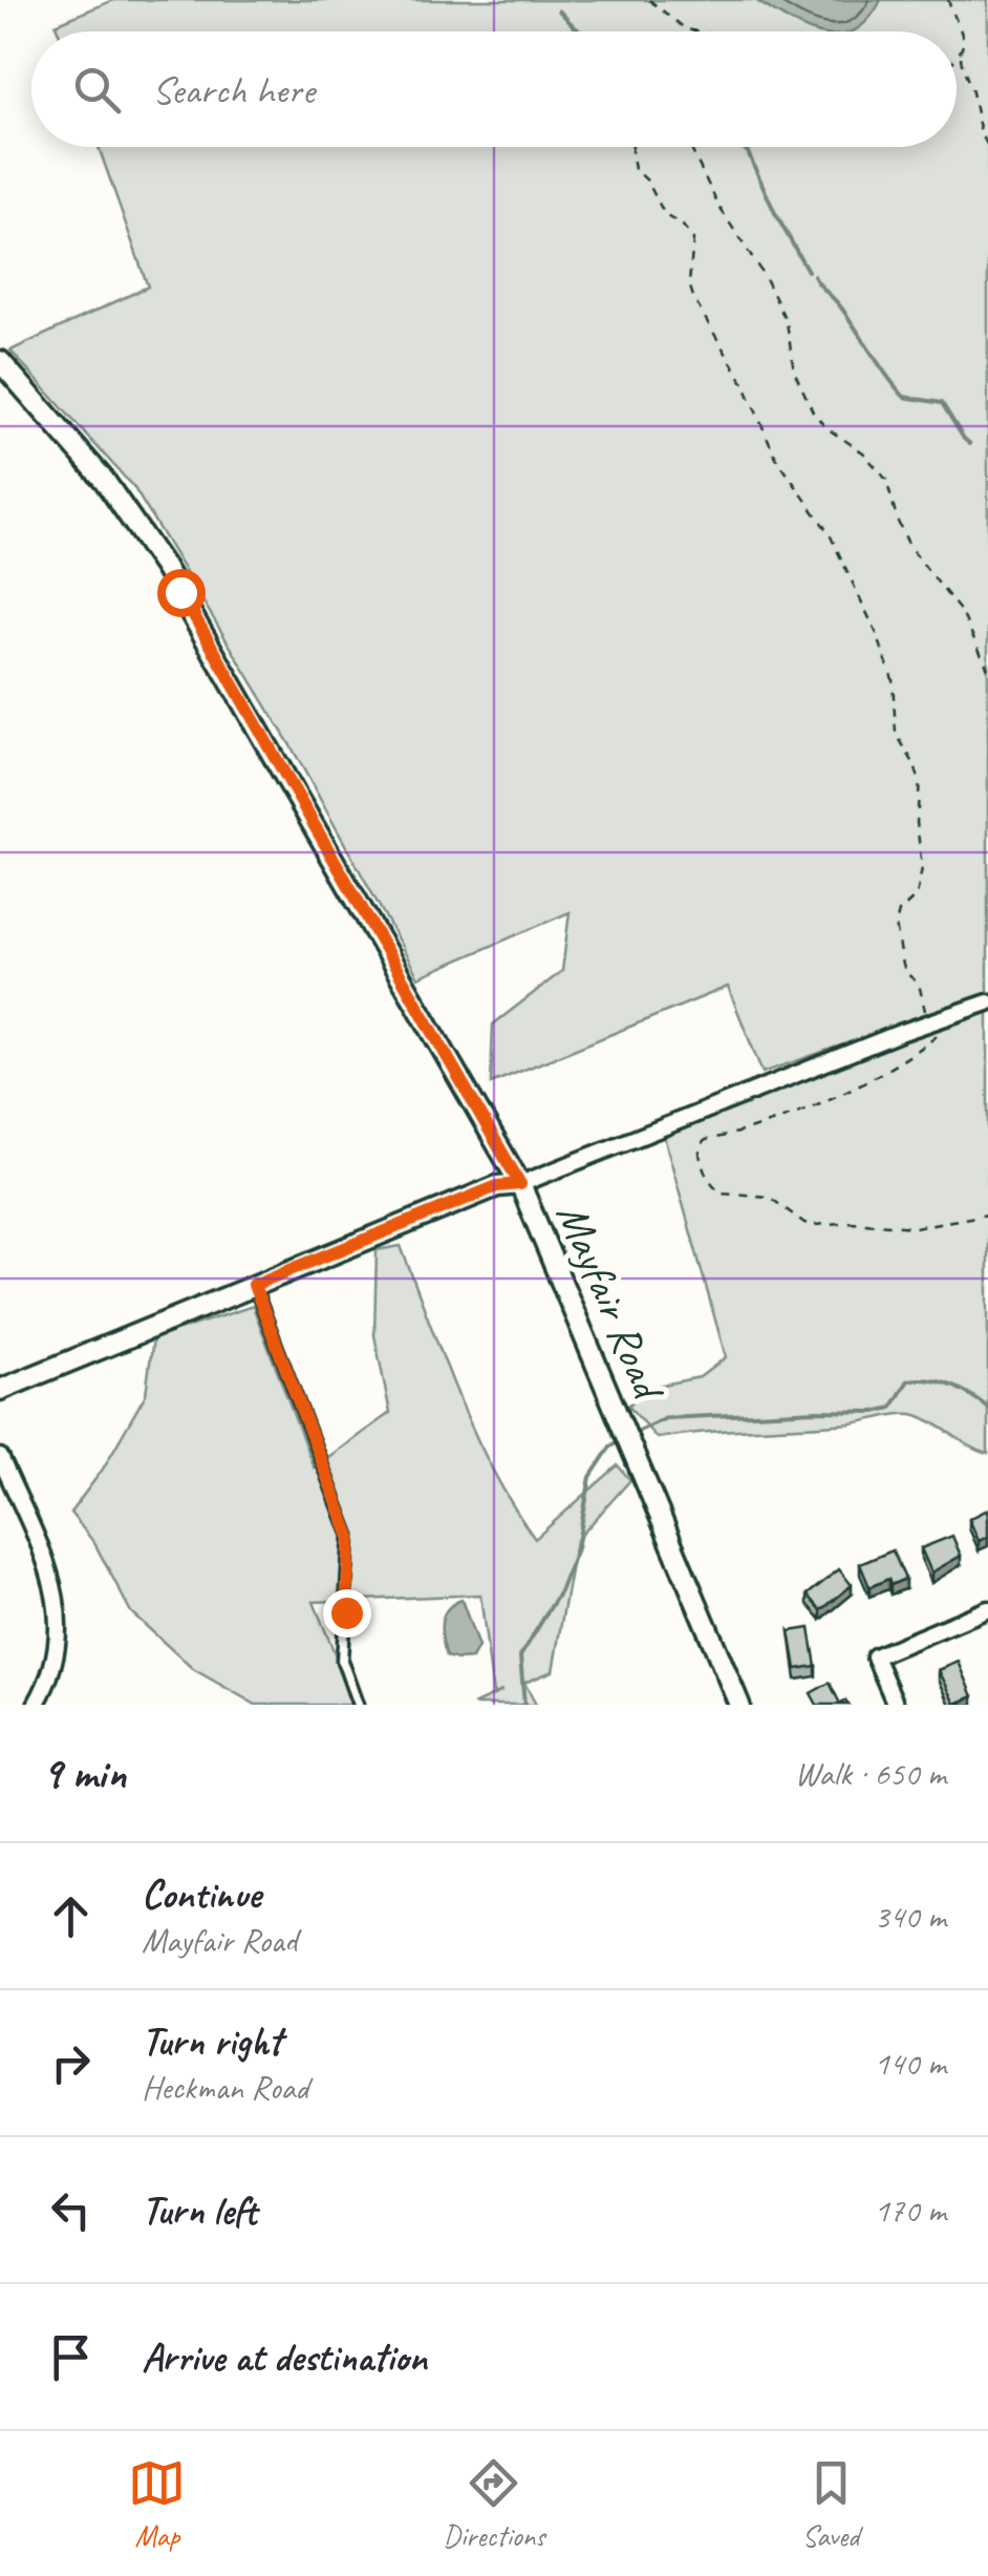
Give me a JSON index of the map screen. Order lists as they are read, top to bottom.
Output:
{
  "streets": {
    "street": ["Mayfair Road"]
  },
  "page": {
    "search": "Search here",
    "heading": ["9 min", "Walk · 650 m"],
    "list": [
      ["Continue", "Mayfair Road", "340 m"],
      ["Turn right", "Heckman Road", "140 m"],
      ["Turn left", "170 m"],
      "Arrive at destination"
    ],
    "nav": ["Map", "Directions", "Saved"]
  }
}
